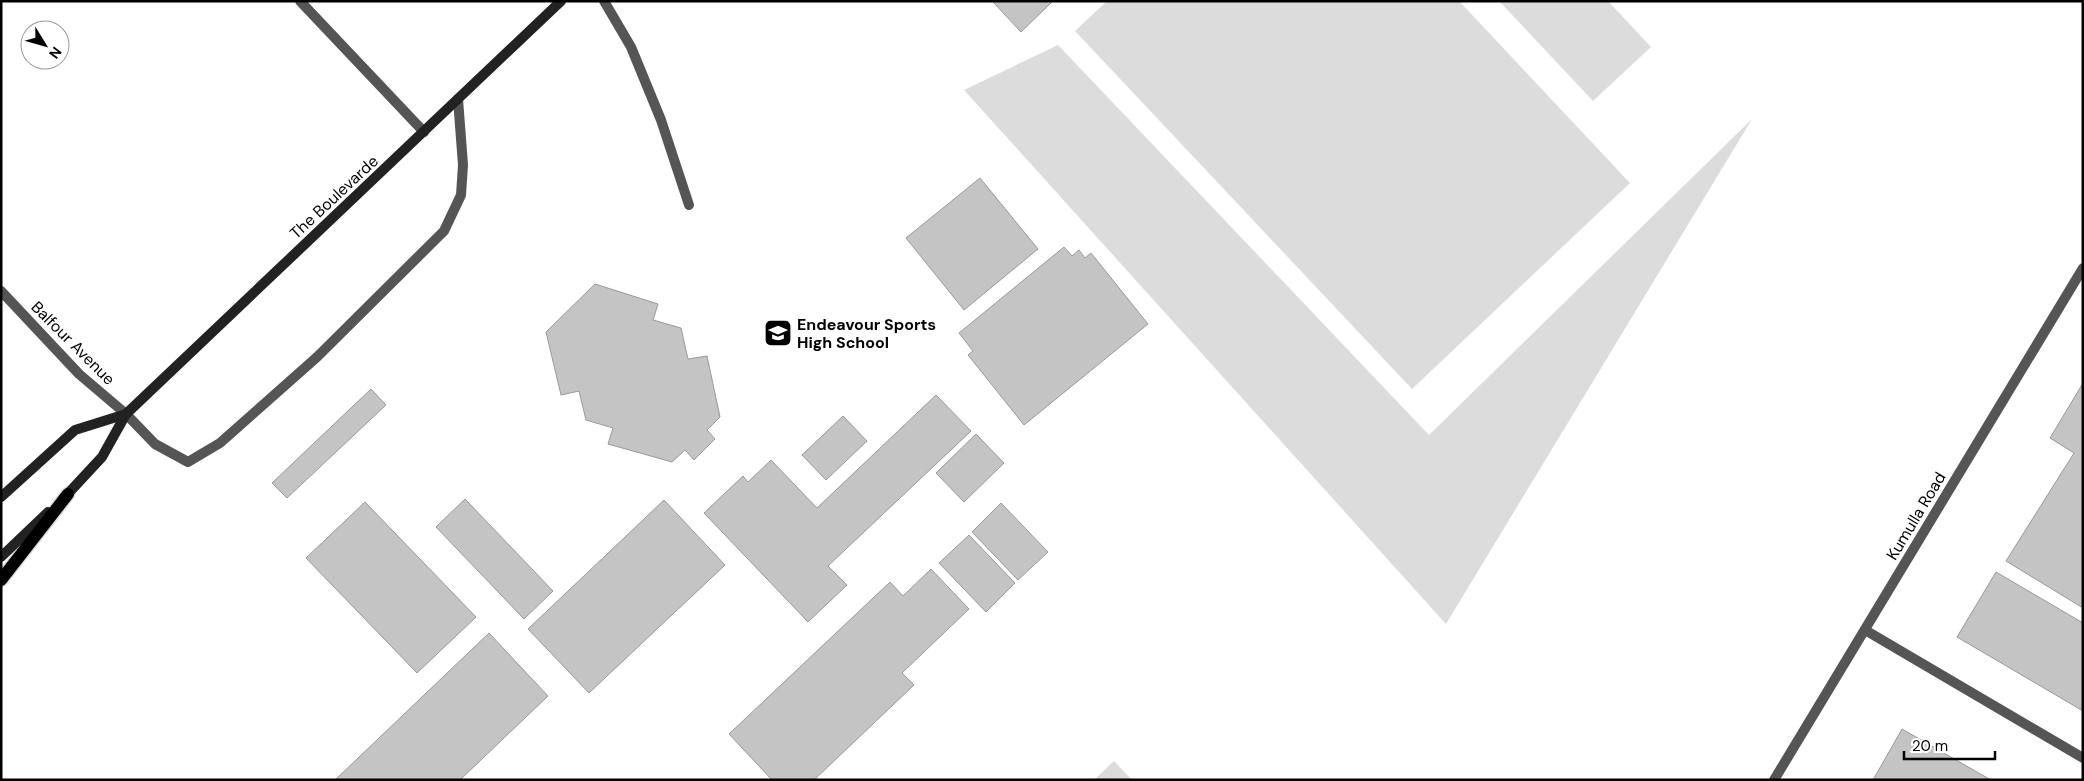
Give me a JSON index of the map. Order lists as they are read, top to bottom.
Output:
{
  "streets": {
    "main road": ["The Boulevarde"],
    "street": ["Balfour Avenue", "Kumulla Road"]
  },
  "crossings": [
    ["The Boulevarde", "Balfour Avenue"]
  ],
  "places": {
    "school or university": ["Endeavour Sports High School"]
  },
  "scale_bar": "20 m",
  "north": "bottom right"
}
